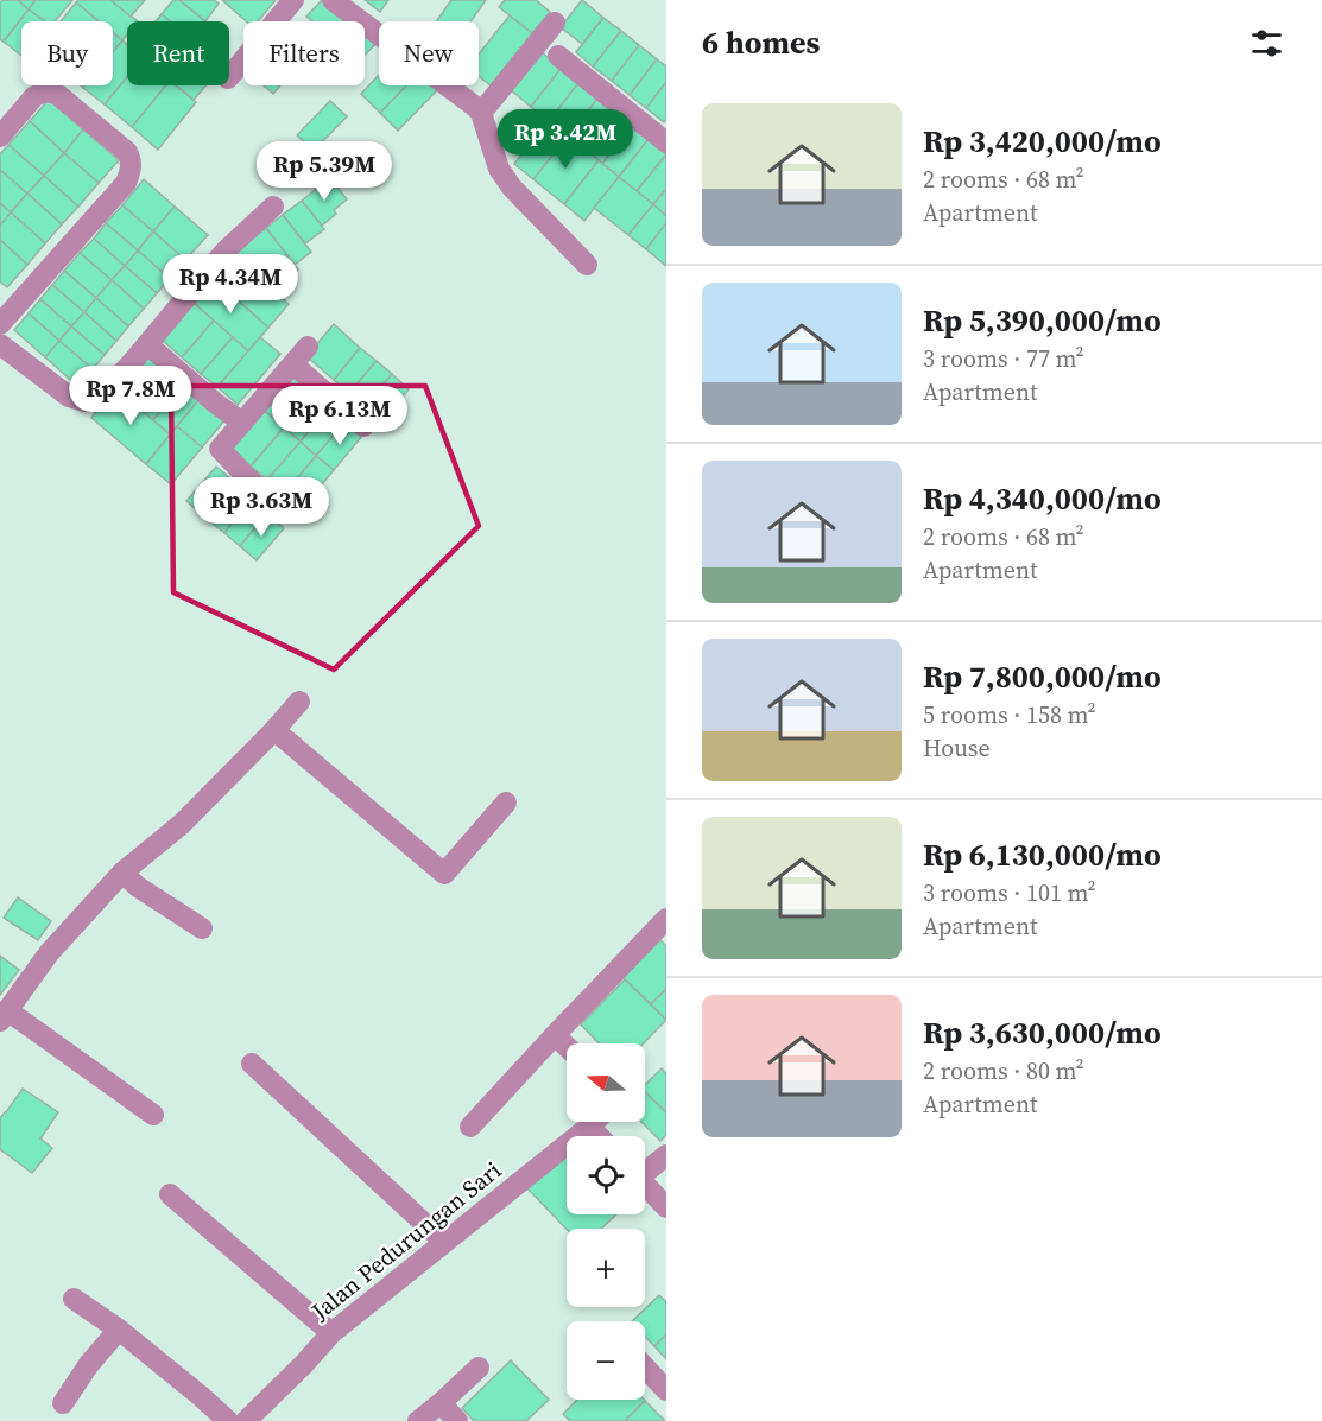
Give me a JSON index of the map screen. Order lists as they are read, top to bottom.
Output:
{
  "streets": {
    "street": ["Jalan Pedurungan Sari"]
  },
  "north": "left",
  "page": {
    "heading": "6 homes",
    "chip": [
      "Buy",
      "Rent",
      "Filters",
      "New"
    ],
    "list": [
      {
        "name": "Rp 3,420,000/mo",
        "note": "2 rooms · 68 m² · Apartment"
      },
      {
        "name": "Rp 5,390,000/mo",
        "note": "3 rooms · 77 m² · Apartment"
      },
      {
        "name": "Rp 4,340,000/mo",
        "note": "2 rooms · 68 m² · Apartment"
      },
      {
        "name": "Rp 7,800,000/mo",
        "note": "5 rooms · 158 m² · House"
      },
      {
        "name": "Rp 6,130,000/mo",
        "note": "3 rooms · 101 m² · Apartment"
      },
      {
        "name": "Rp 3,630,000/mo",
        "note": "2 rooms · 80 m² · Apartment"
      }
    ],
    "price": [
      "Rp 3.42M",
      "Rp 5.39M",
      "Rp 4.34M",
      "Rp 7.8M",
      "Rp 6.13M",
      "Rp 3.63M"
    ],
    "map_buttons": ["+", "−"]
  }
}
